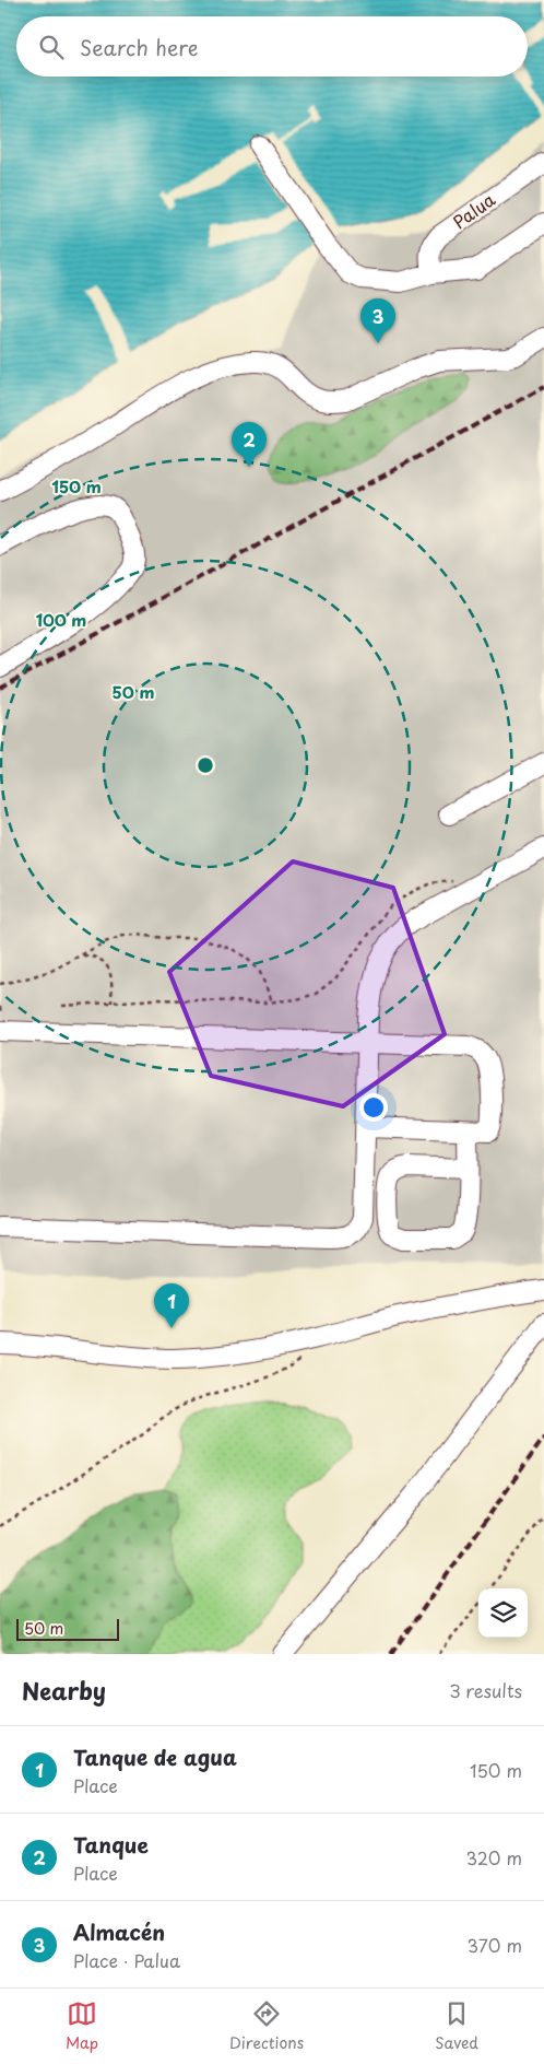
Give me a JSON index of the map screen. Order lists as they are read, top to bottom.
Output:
{
  "streets": {
    "street": ["Palua"]
  },
  "scale_bar": "50 m",
  "page": {
    "search": "Search here",
    "pins": ["3", "2", "1"],
    "scale": "50 m",
    "heading": ["Nearby", "3 results"],
    "list": [
      {
        "mark": "1",
        "name": "Tanque de agua",
        "note": "Place",
        "value": "150 m"
      },
      {
        "mark": "2",
        "name": "Tanque",
        "note": "Place",
        "value": "320 m"
      },
      {
        "mark": "3",
        "name": "Almacén",
        "note": "Place · Palua",
        "value": "370 m"
      }
    ],
    "nav": ["Map", "Directions", "Saved"]
  },
  "rings": ["150 m", "100 m", "50 m"]
}
